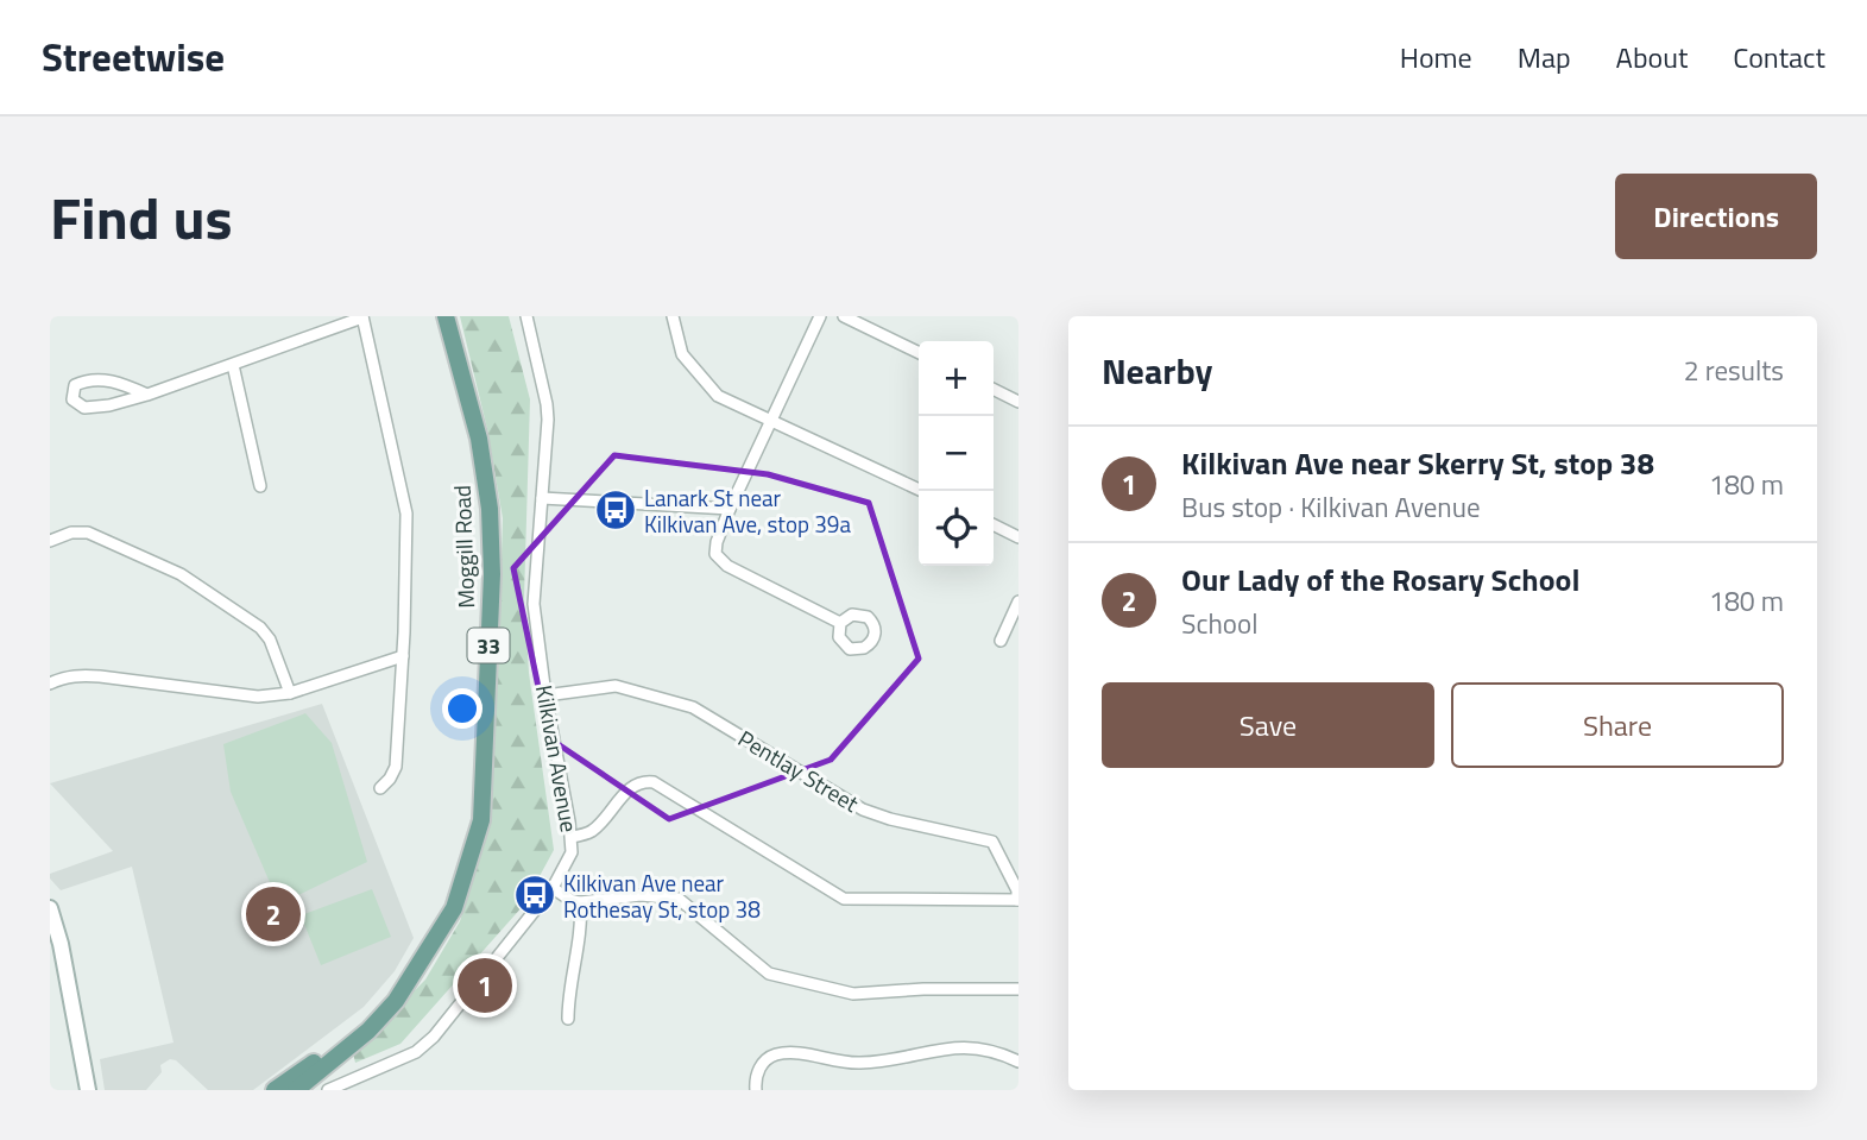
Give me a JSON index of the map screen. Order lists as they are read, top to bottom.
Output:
{
  "streets": {
    "main road": ["Moggill Road", "33"],
    "street": ["Kilkivan Avenue", "Pentlay Street"]
  },
  "crossings": [
    ["Kilkivan Avenue", "Pentlay Street"]
  ],
  "places": {
    "bus stop": ["Lanark St near Kilkivan Ave, stop 39a", "Kilkivan Ave near Rothesay St, stop 38"]
  },
  "page": {
    "header": "Streetwise",
    "nav": [
      "Home",
      "Map",
      "About",
      "Contact"
    ],
    "title": "Find us",
    "buttons": [
      "Directions",
      ["Save", "Share"]
    ],
    "heading": ["Nearby", "2 results"],
    "map_buttons": ["+", "−"],
    "list": [
      {
        "mark": "1",
        "name": "Kilkivan Ave near Skerry St, stop 38",
        "note": "Bus stop · Kilkivan Avenue",
        "value": "180 m"
      },
      {
        "mark": "2",
        "name": "Our Lady of the Rosary School",
        "note": "School",
        "value": "180 m"
      }
    ],
    "pins": ["2", "1"]
  }
}
